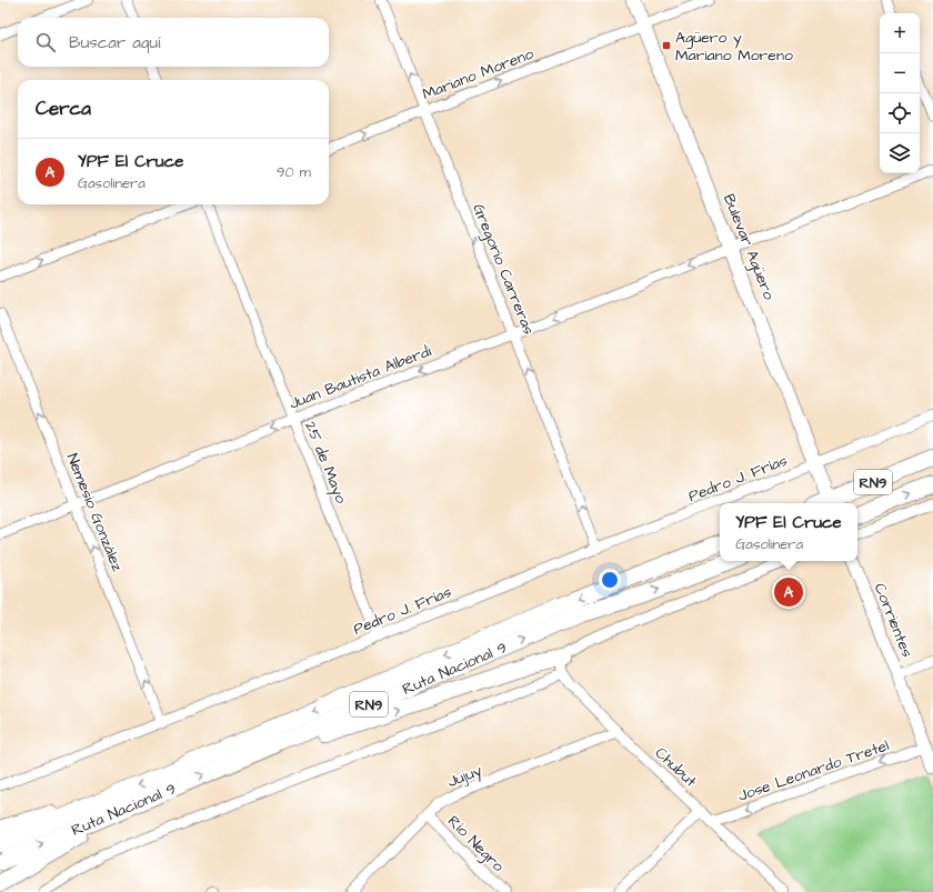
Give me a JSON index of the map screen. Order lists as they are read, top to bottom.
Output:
{
  "streets": {
    "highway": ["RN9", "Ruta Nacional 9"],
    "main road": ["Bulevar Agüero"],
    "street": [
      "Mariano Moreno",
      "Gregorio Carreras",
      "Juan Bautista Alberdi",
      "25 de Mayo",
      "Pedro J. Frías",
      "Nemesio González",
      "Corrientes",
      "Chubut",
      "Jose Leonardo Tretel",
      "Jujuy",
      "Río Negro"
    ]
  },
  "crossings": [
    ["Mariano Moreno", "Bulevar Agüero"],
    ["Mariano Moreno", "Gregorio Carreras"],
    ["Bulevar Agüero", "Juan Bautista Alberdi"],
    ["Bulevar Agüero", "Pedro J. Frías"],
    ["Bulevar Agüero", "RN9"],
    ["Gregorio Carreras", "Juan Bautista Alberdi"],
    ["Gregorio Carreras", "Pedro J. Frías"],
    ["Juan Bautista Alberdi", "25 de Mayo"],
    ["Juan Bautista Alberdi", "Nemesio González"],
    ["25 de Mayo", "Pedro J. Frías"],
    ["Pedro J. Frías", "Nemesio González"],
    ["Corrientes", "Jose Leonardo Tretel"],
    ["Chubut", "Jose Leonardo Tretel"],
    ["Chubut", "Jujuy"],
    ["Jujuy", "Río Negro"]
  ],
  "one_way": [
    "Mariano Moreno",
    "Gregorio Carreras",
    "Juan Bautista Alberdi",
    "Nemesio González",
    "Jose Leonardo Tretel"
  ],
  "places": {
    "transit": ["Agüero y Mariano Moreno"]
  },
  "page": {
    "map_buttons": ["+", "−"],
    "search": "Buscar aquí",
    "heading": "Cerca",
    "list": [
      {
        "mark": "A",
        "name": "YPF El Cruce",
        "note": "Gasolinera",
        "value": "90 m"
      }
    ],
    "popup": ["YPF El Cruce", "Gasolinera"],
    "pins": "A"
  }
}
